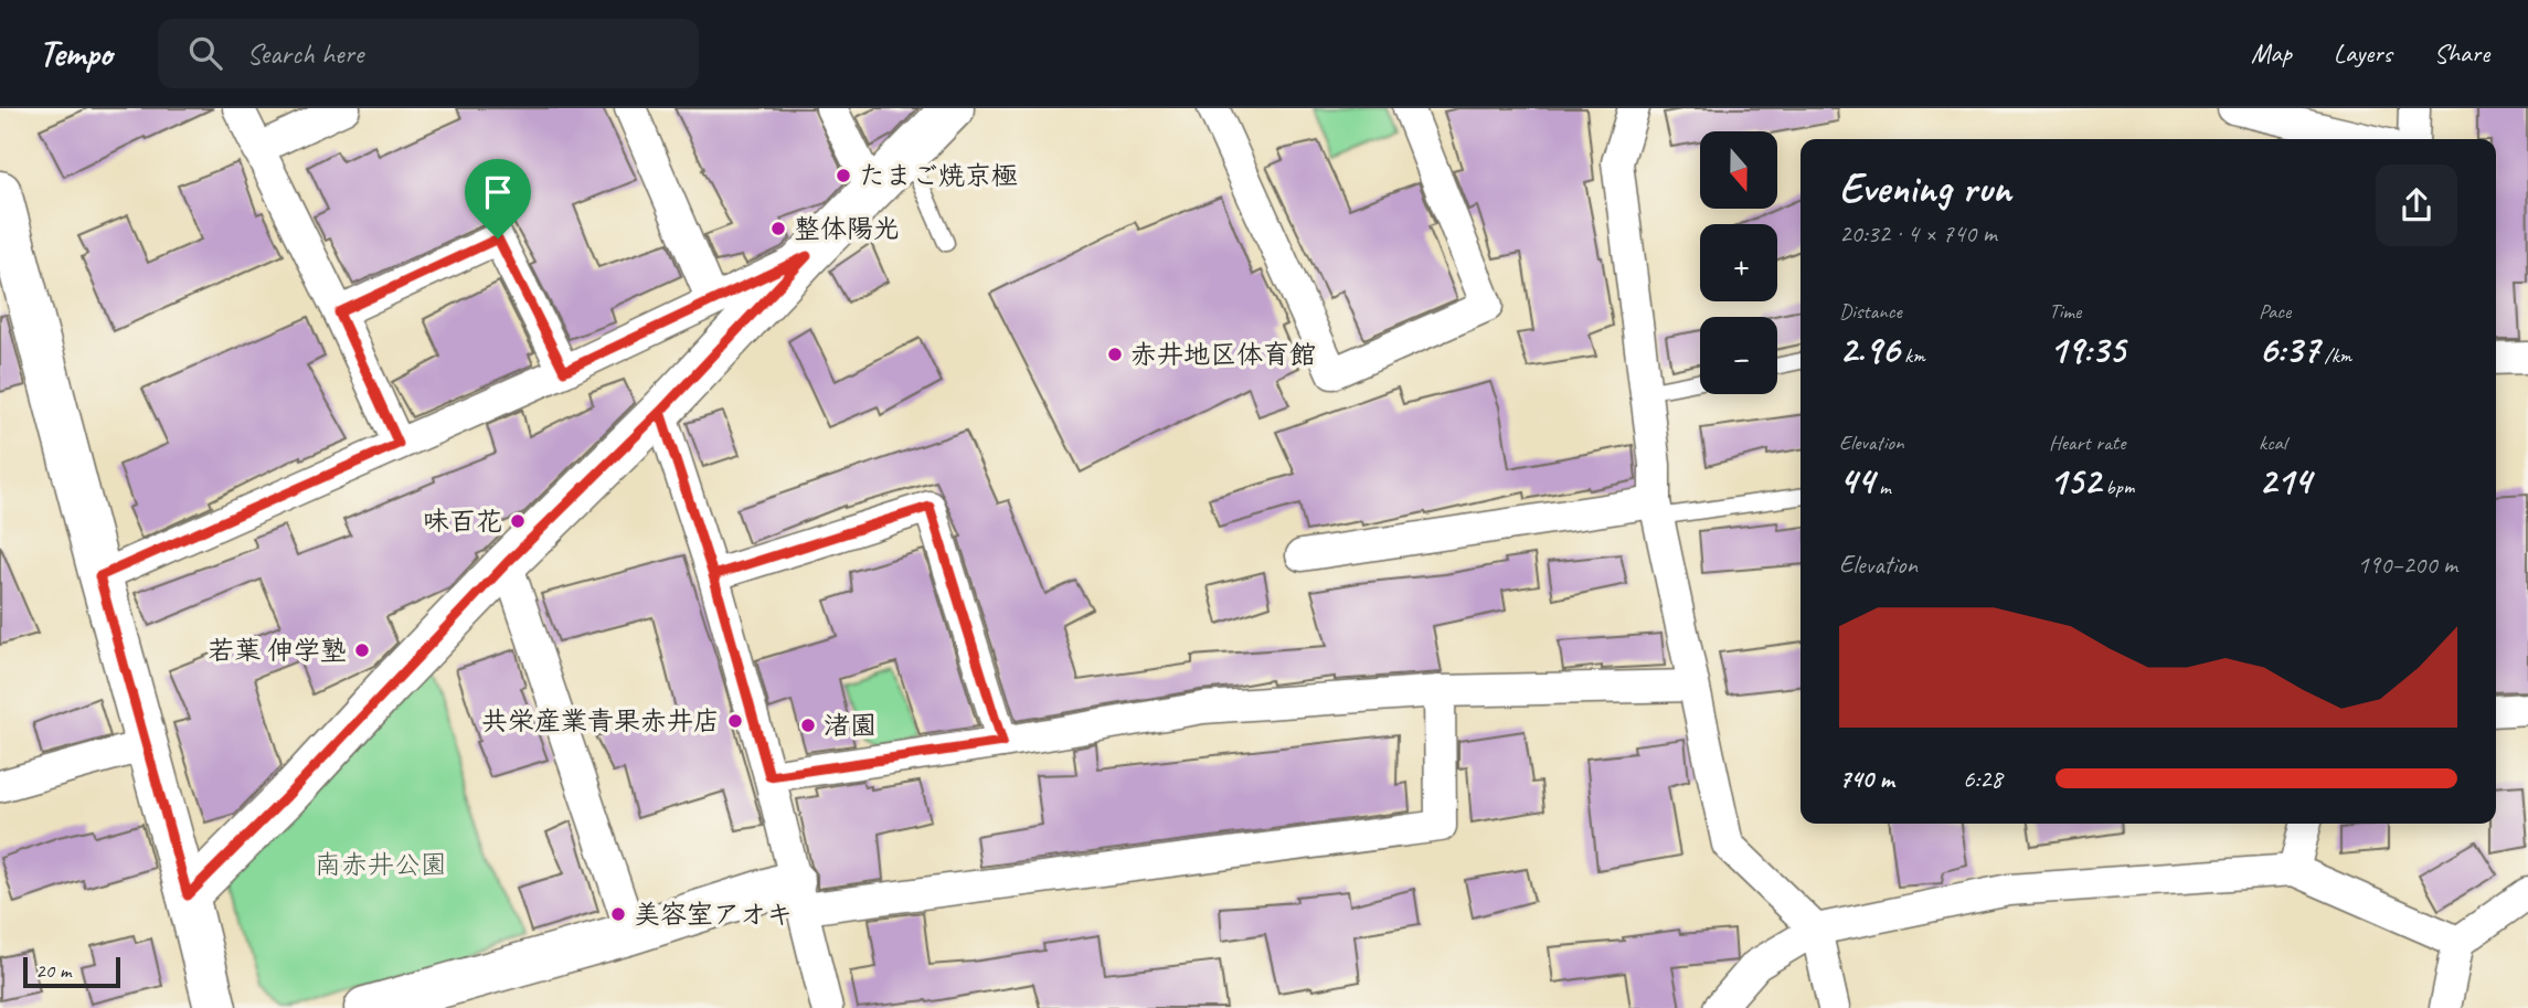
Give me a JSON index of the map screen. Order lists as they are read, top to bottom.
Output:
{
  "parks": ["南赤井公園"],
  "places": [
    "たまご焼京極",
    "整体陽光",
    "赤井地区体育館",
    "味百花",
    "若葉 伸学塾",
    "共栄産業青果赤井店",
    "渚園",
    "美容室アオキ"
  ],
  "scale_bar": "20 m",
  "north": "bottom",
  "page": {
    "header": "Tempo",
    "search": "Search here",
    "nav": ["Map", "Layers", "Share"],
    "map_buttons": ["+", "−"],
    "heading": ["Evening run", "20:32 · 4 × 740 m"],
    "stats": [
      ["Distance", "2.96 km"],
      ["Time", "19:35"],
      ["Pace", "6:37 /km"],
      ["Elevation", "44 m"],
      ["Heart rate", "152 bpm"],
      ["kcal", "214"]
    ],
    "chart": ["Elevation", "190–200 m"],
    "list": [
      {
        "name": "740 m",
        "note": "6:28"
      }
    ],
    "scale": "20 m"
  }
}
